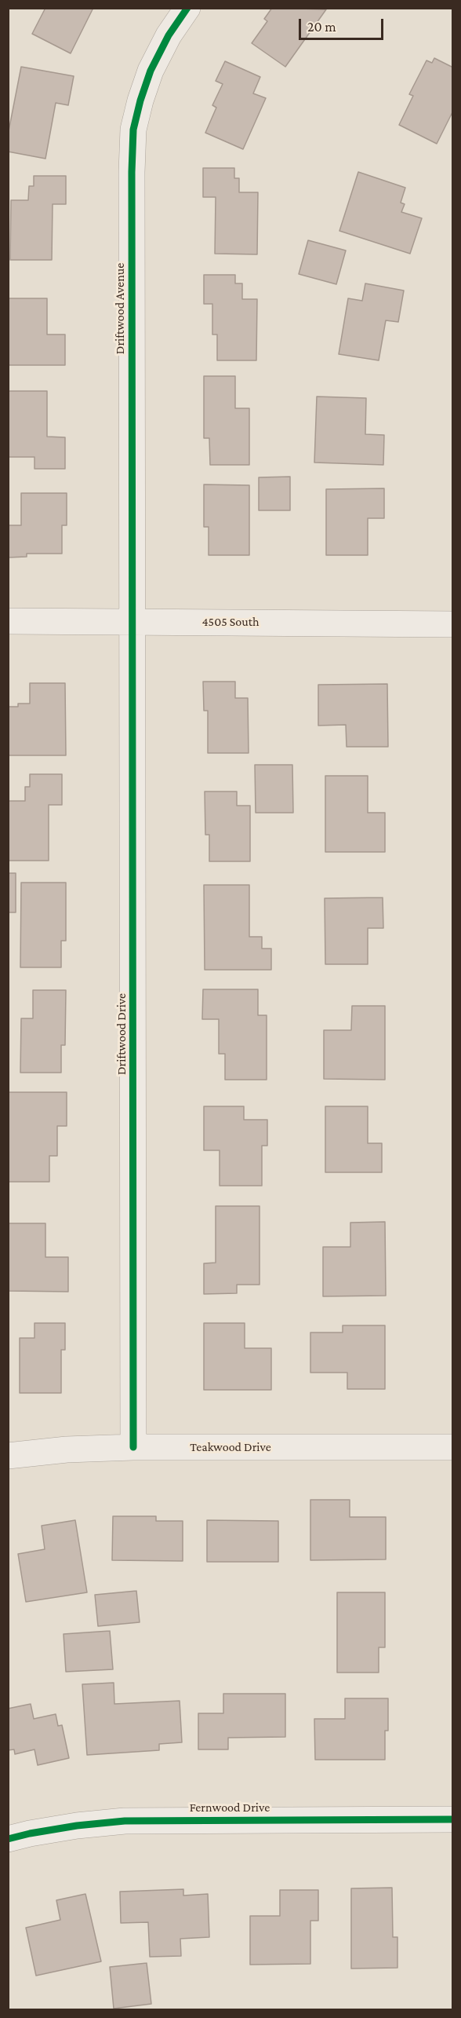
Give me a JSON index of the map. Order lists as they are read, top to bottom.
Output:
{
  "streets": {
    "street": [
      "Driftwood Avenue",
      "4505 South",
      "Driftwood Drive",
      "Teakwood Drive",
      "Fernwood Drive"
    ]
  },
  "crossings": [
    ["Driftwood Avenue", "4505 South"],
    ["Driftwood Avenue", "Driftwood Drive"],
    ["4505 South", "Driftwood Drive"],
    ["Driftwood Drive", "Teakwood Drive"]
  ],
  "scale_bar": "20 m"
}
